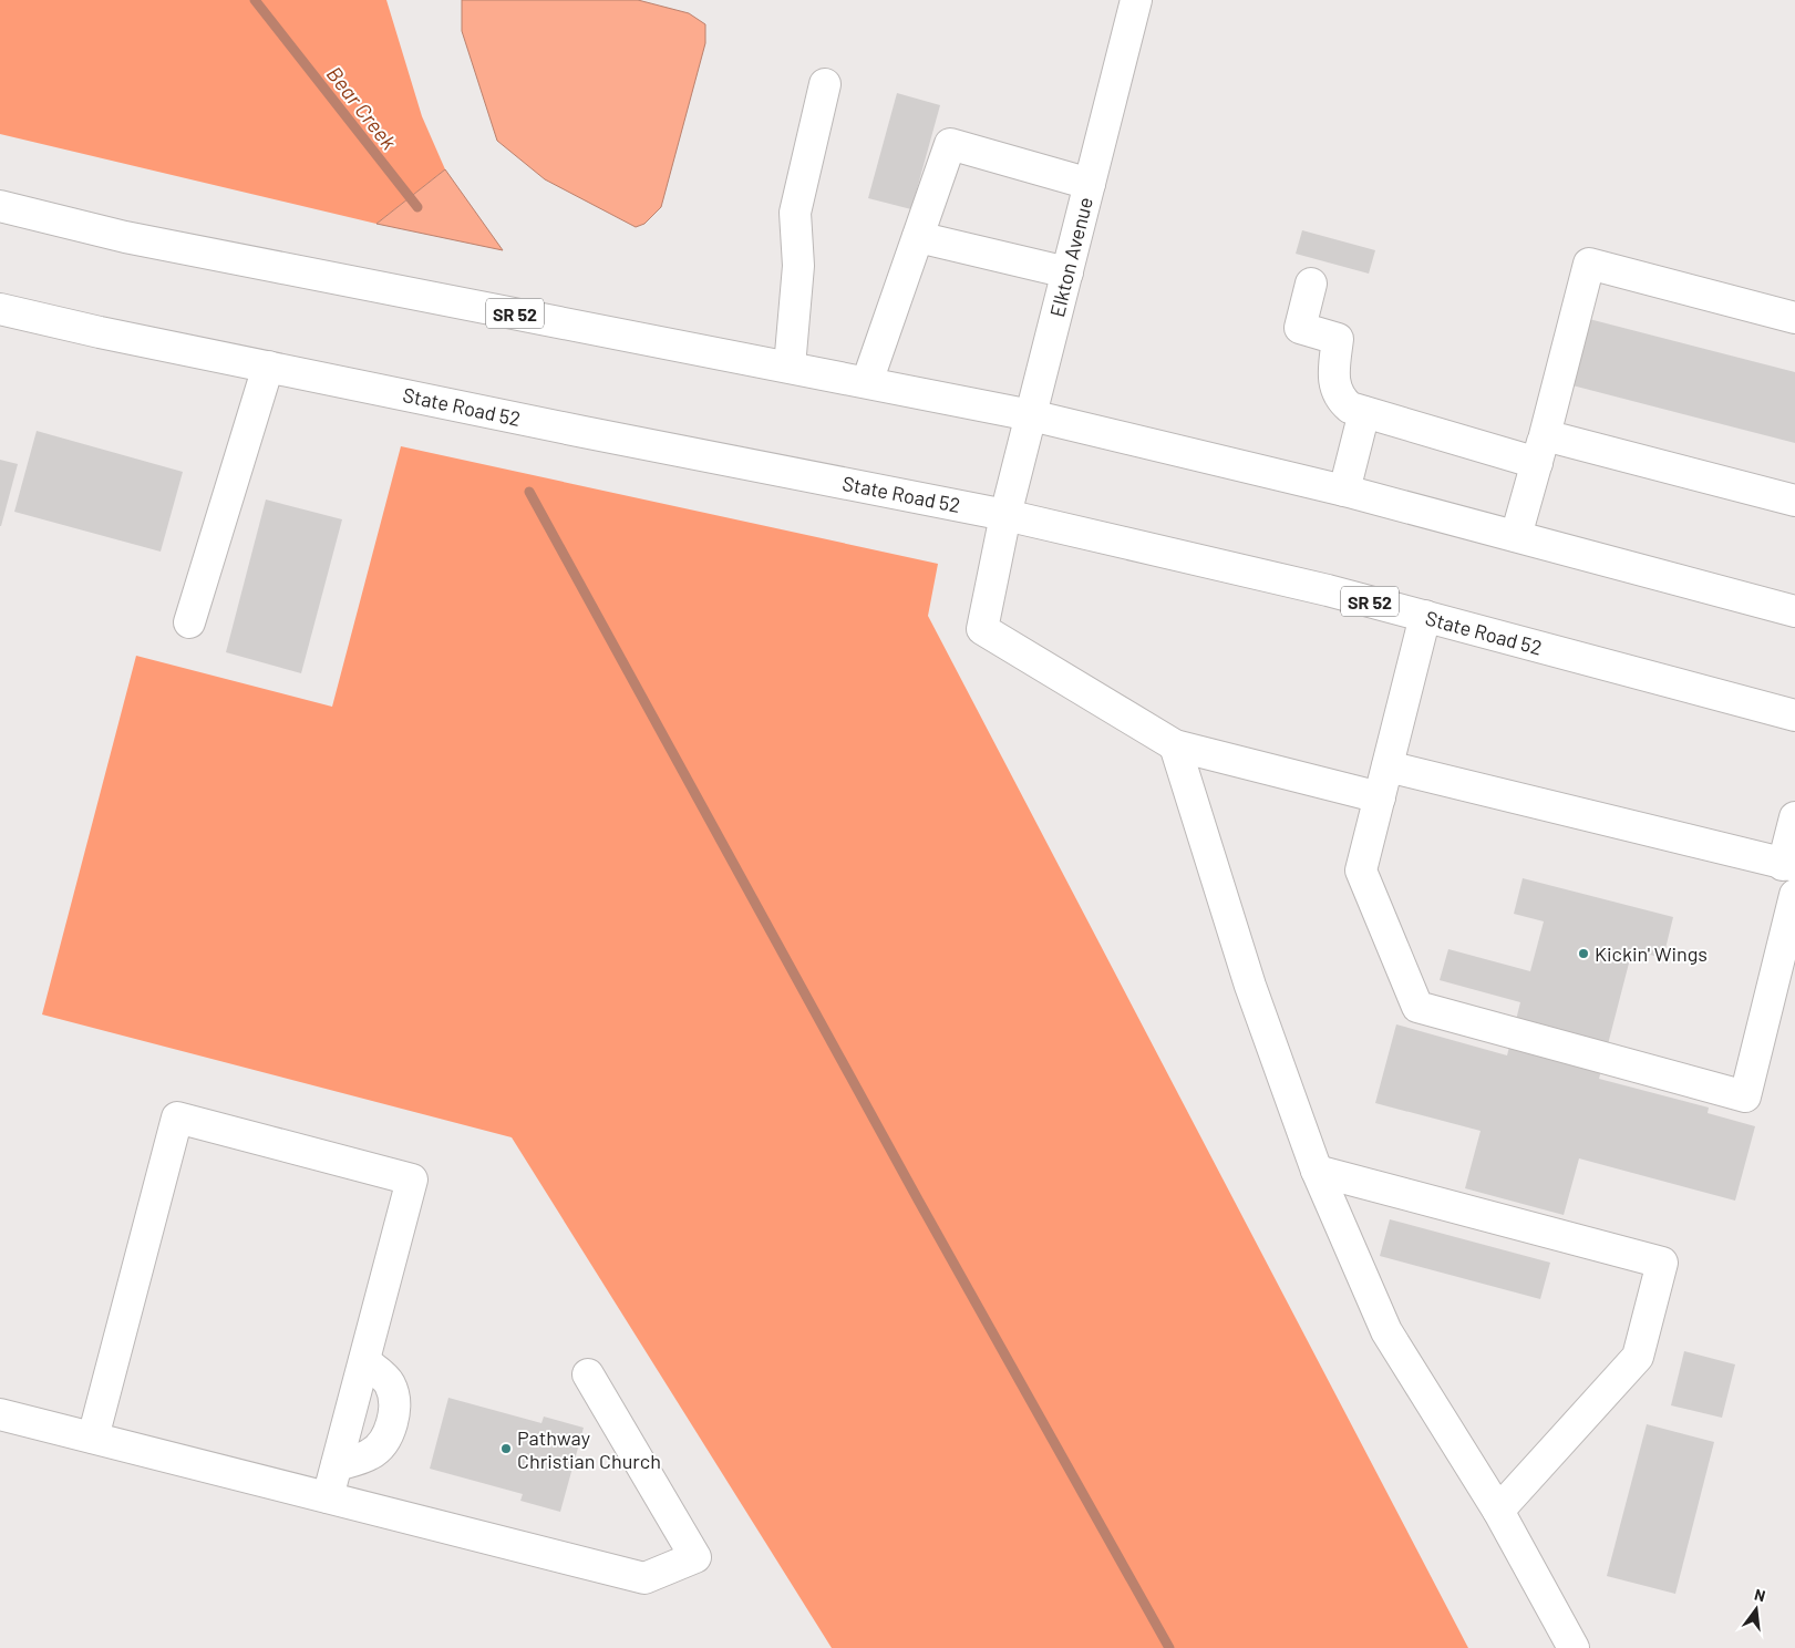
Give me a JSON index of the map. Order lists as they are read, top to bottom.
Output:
{
  "streets": {
    "main road": ["Elkton Avenue", "SR 52", "State Road 52"]
  },
  "crossings": [
    ["Elkton Avenue", "SR 52"],
    ["Elkton Avenue", "State Road 52"]
  ],
  "water": ["Bear Creek"],
  "places": ["Kickin' Wings", "Pathway Christian Church"],
  "north": "top"
}
